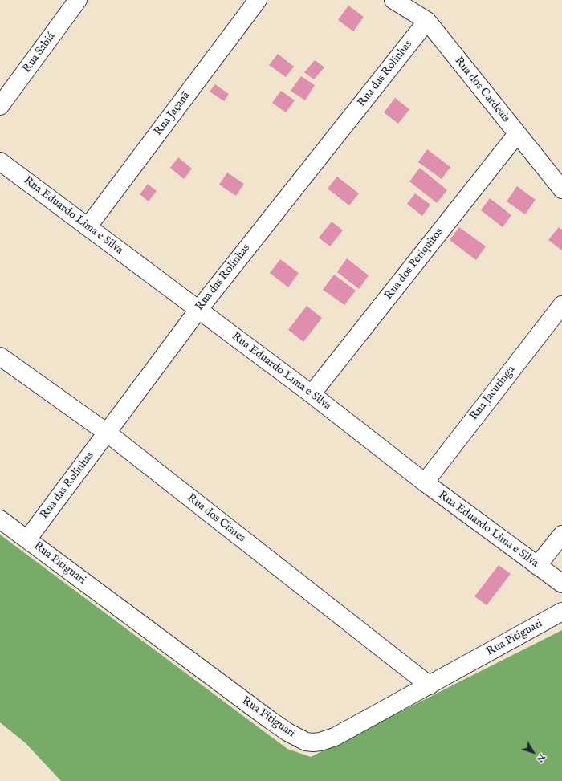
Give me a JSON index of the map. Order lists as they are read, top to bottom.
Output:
{
  "streets": {
    "street": [
      "Rua Sabiá",
      "Rua das Rolinhas",
      "Rua dos Cardeais",
      "Rua Jaçanã",
      "Rua Eduardo Lima e Silva",
      "Rua dos Periquitos",
      "Rua Jacutinga",
      "Rua dos Cisnes",
      "Rua Pitiguari"
    ]
  },
  "crossings": [
    ["Rua das Rolinhas", "Rua dos Cardeais"],
    ["Rua das Rolinhas", "Rua Eduardo Lima e Silva"],
    ["Rua das Rolinhas", "Rua dos Cisnes"],
    ["Rua das Rolinhas", "Rua Pitiguari"],
    ["Rua dos Cardeais", "Rua dos Periquitos"],
    ["Rua Jaçanã", "Rua Eduardo Lima e Silva"],
    ["Rua Eduardo Lima e Silva", "Rua dos Periquitos"],
    ["Rua Eduardo Lima e Silva", "Rua Jacutinga"],
    ["Rua dos Cisnes", "Rua Pitiguari"]
  ],
  "north": "bottom right"
}
